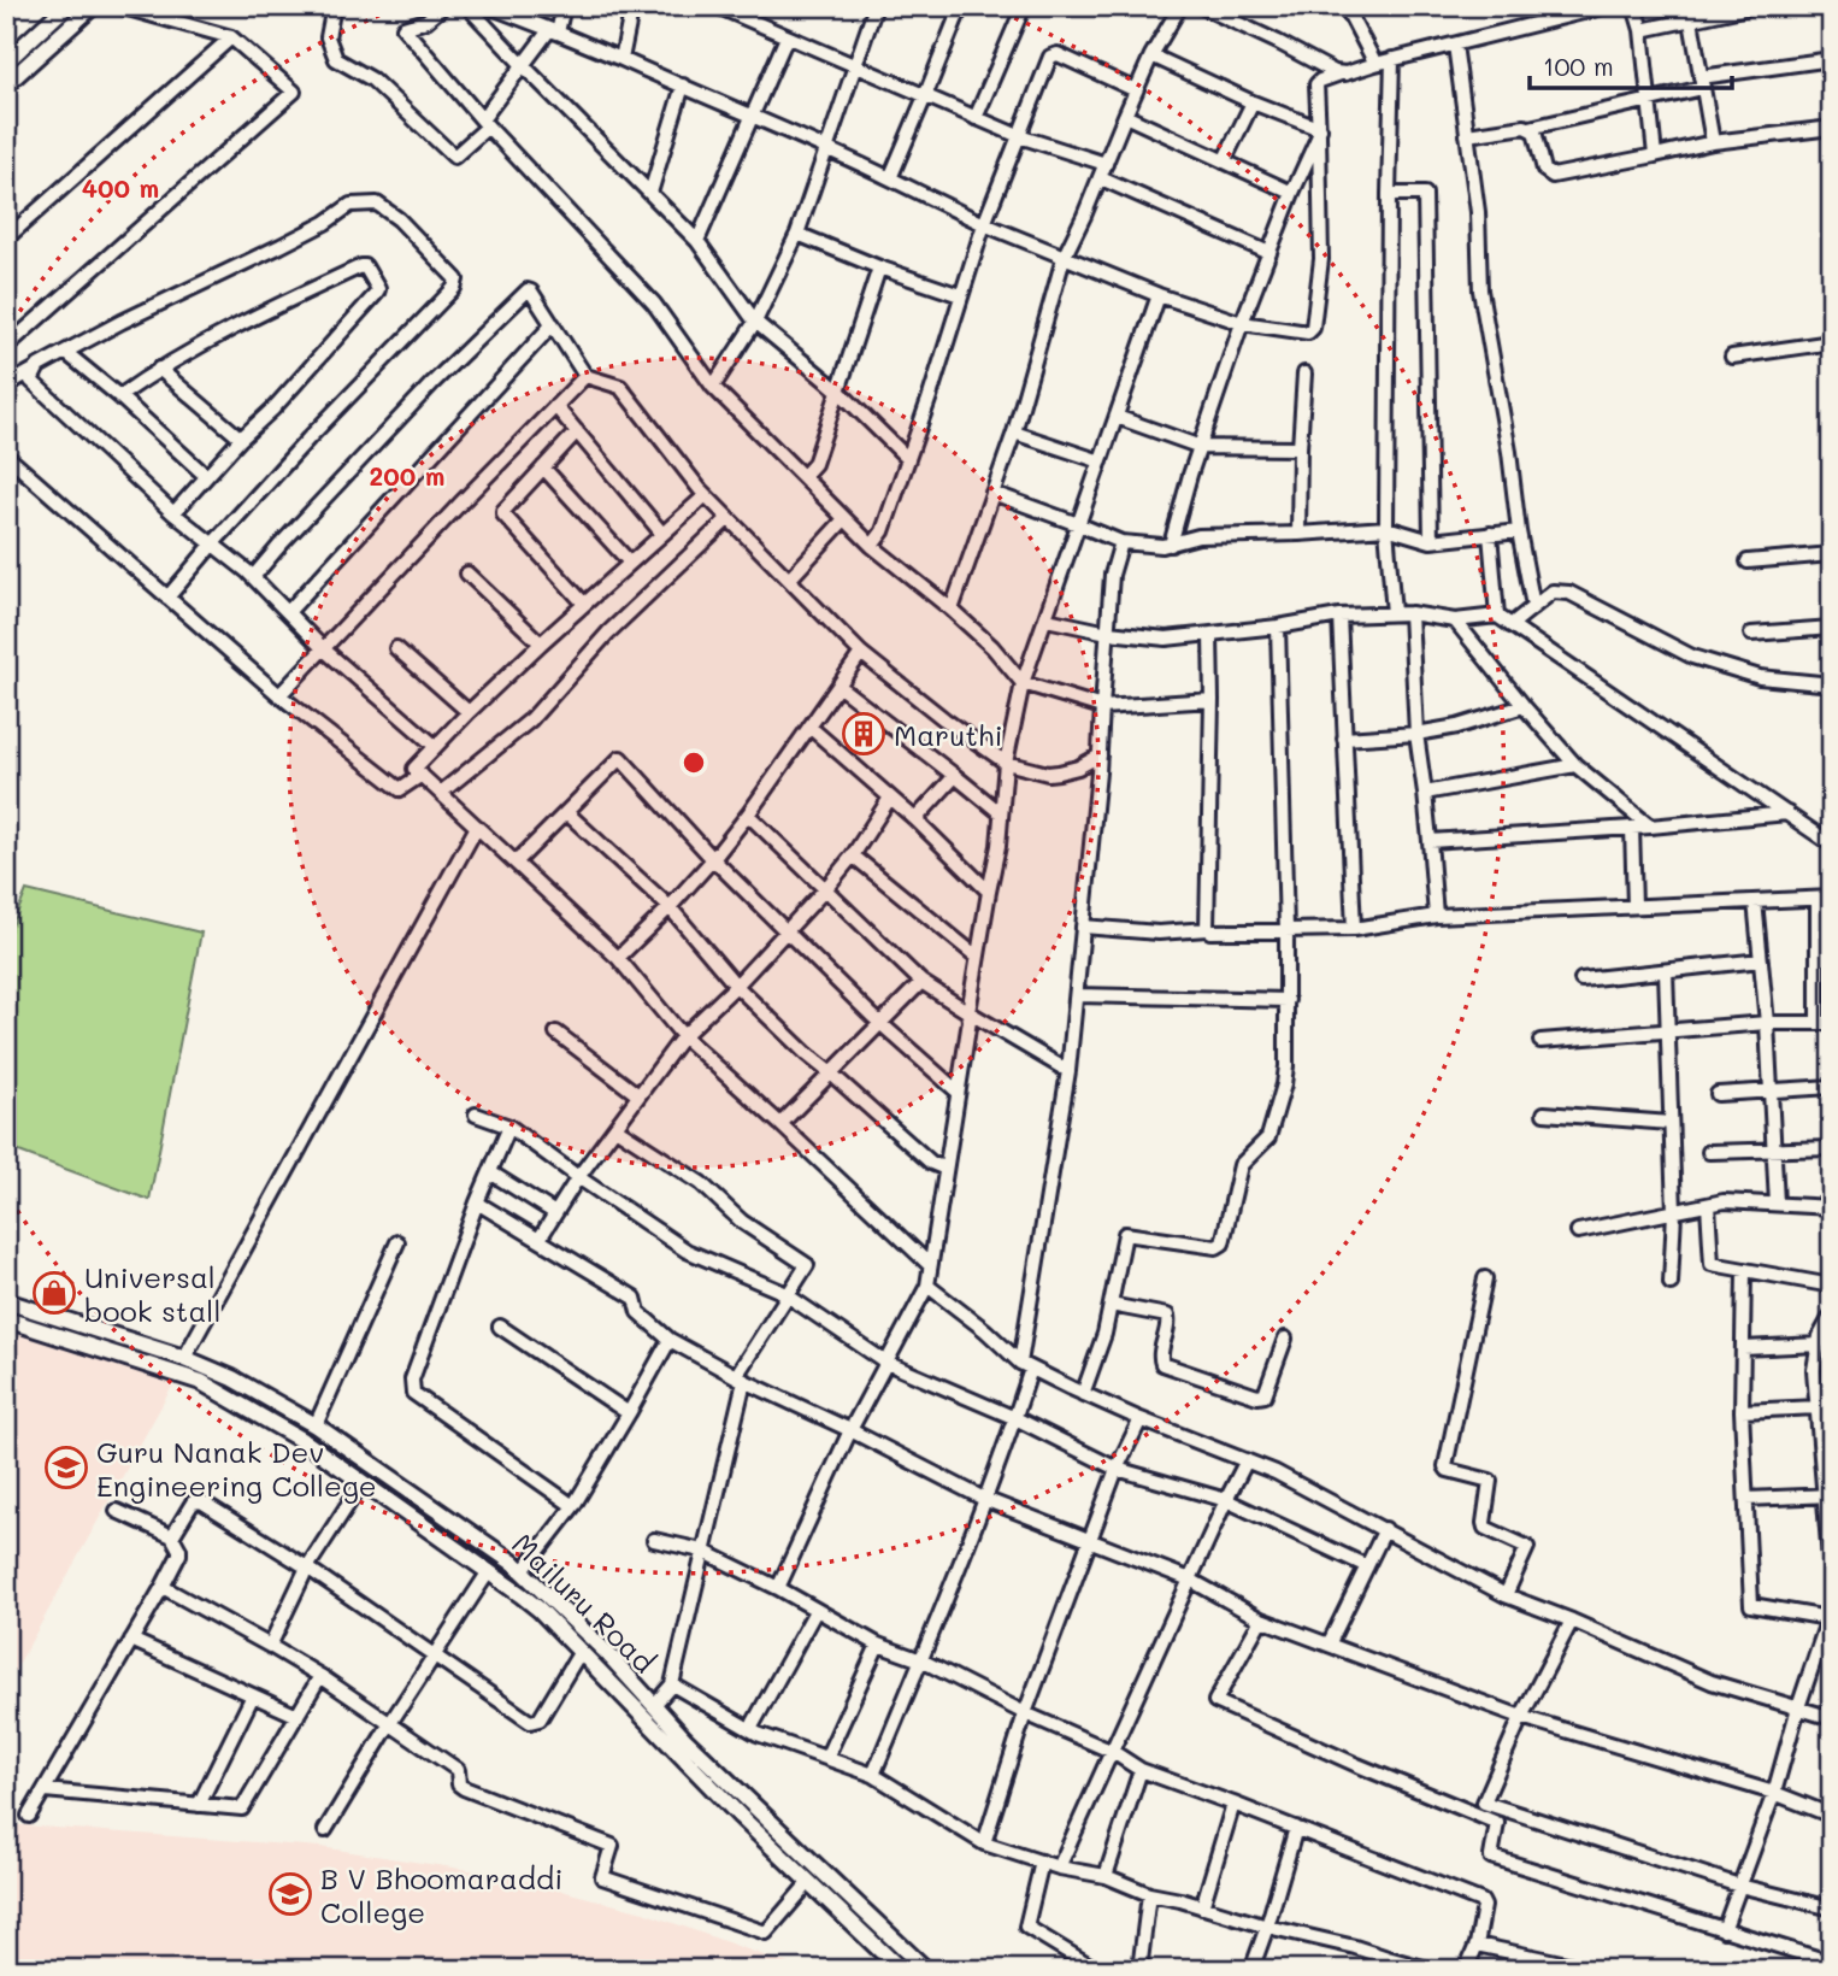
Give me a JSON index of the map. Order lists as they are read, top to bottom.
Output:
{
  "streets": {
    "street": ["Mailuru Road"]
  },
  "places": {
    "building": ["Maruthi"],
    "shop": ["Universal book stall"],
    "school or university": ["Guru Nanak Dev Engineering College", "B V Bhoomaraddi College"]
  },
  "scale_bar": "100 m",
  "rings": ["400 m", "200 m"]
}
